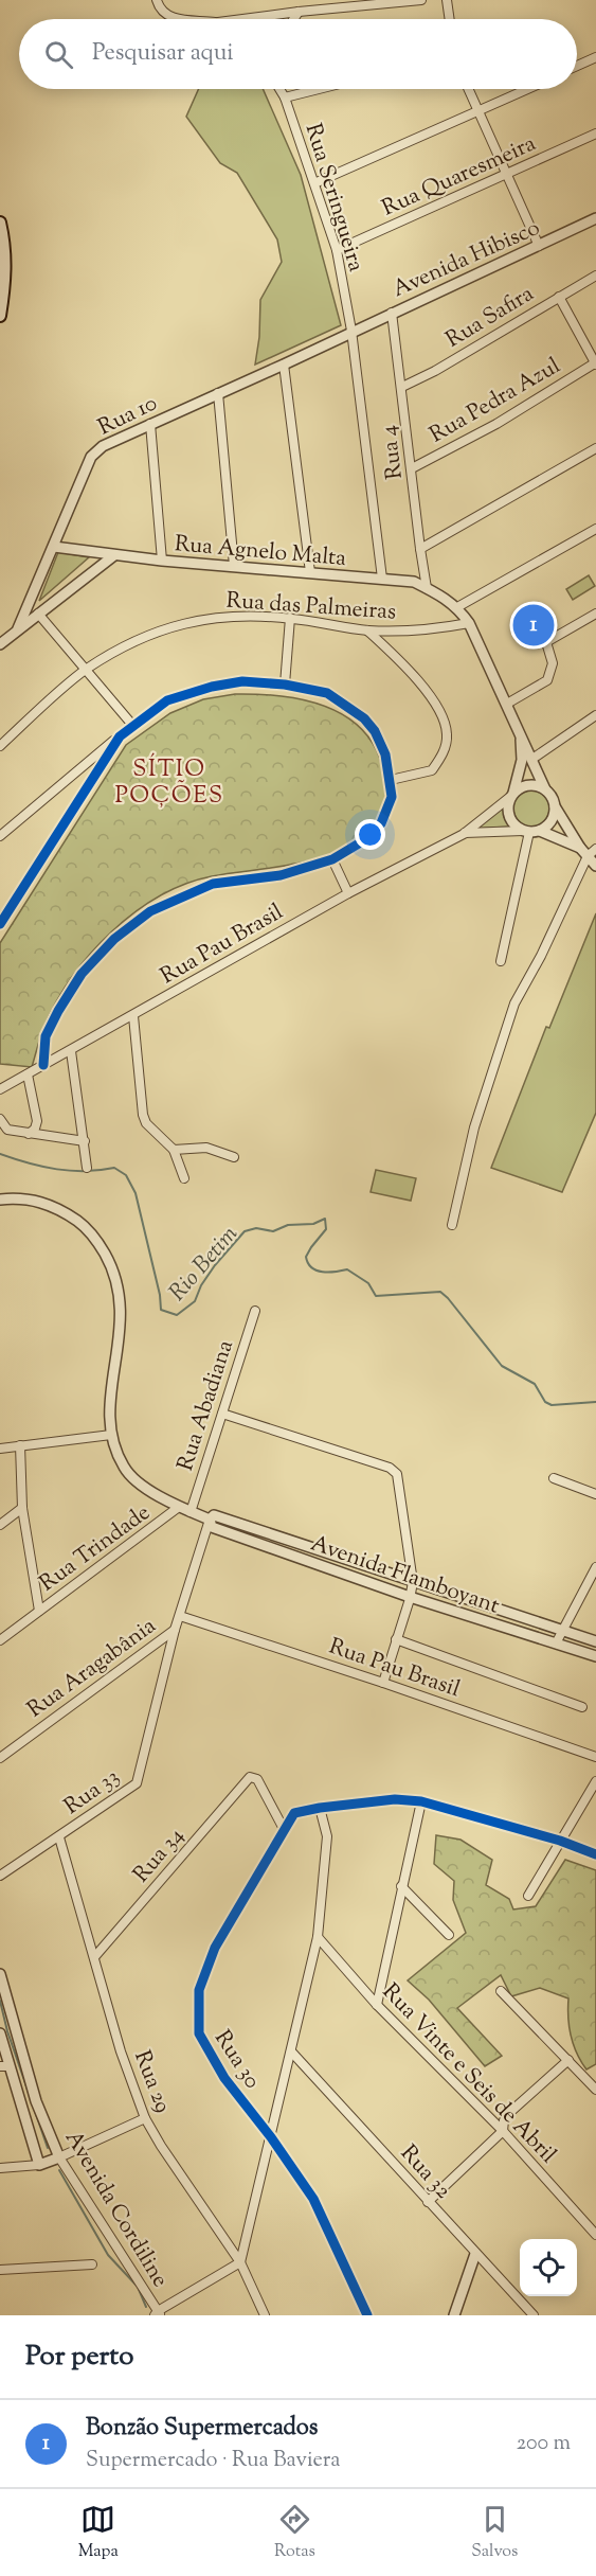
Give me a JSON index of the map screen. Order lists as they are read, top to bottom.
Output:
{
  "streets": {
    "street": [
      "Rua Quaresmeira",
      "Rua Seringueira",
      "Avenida Hibisco",
      "Rua Safira",
      "Rua Pedra Azul",
      "Rua 10",
      "Rua 4",
      "Rua Agnelo Malta",
      "Rua das Palmeiras",
      "Rua Pau Brasil",
      "Rua Abadiana",
      "Rua Trindade",
      "Avenida Flamboyant",
      "Rua Aragabânia",
      "Rua 33",
      "Rua 34",
      "Rua 30",
      "Rua Vinte e Seis de Abril",
      "Rua 29",
      "Rua 32",
      "Avenida Cordiline"
    ]
  },
  "crossings": [
    ["Rua Quaresmeira", "Rua Seringueira"],
    ["Rua Seringueira", "Avenida Hibisco"],
    ["Rua Seringueira", "Rua 10"],
    ["Rua Seringueira", "Rua Agnelo Malta"],
    ["Avenida Hibisco", "Rua 10"],
    ["Avenida Hibisco", "Rua 4"],
    ["Rua Safira", "Rua 4"],
    ["Rua Pedra Azul", "Rua 4"],
    ["Rua 10", "Rua Agnelo Malta"],
    ["Rua 4", "Rua Agnelo Malta"],
    ["Rua Pau Brasil", "Rua 33"],
    ["Rua Abadiana", "Avenida Flamboyant"],
    ["Rua Trindade", "Avenida Flamboyant"],
    ["Avenida Flamboyant", "Rua 33"],
    ["Rua Aragabânia", "Rua 33"],
    ["Rua 33", "Rua 29"],
    ["Rua 34", "Rua 30"],
    ["Rua 34", "Rua 29"]
  ],
  "districts": ["SÍTIO POÇÕES"],
  "water": ["Rio Betim"],
  "page": {
    "search": "Pesquisar aqui",
    "pins": "1",
    "heading": "Por perto",
    "list": [
      {
        "mark": "1",
        "name": "Bonzão Supermercados",
        "note": "Supermercado · Rua Baviera",
        "value": "200 m"
      }
    ],
    "nav": ["Mapa", "Rotas", "Salvos"]
  }
}
